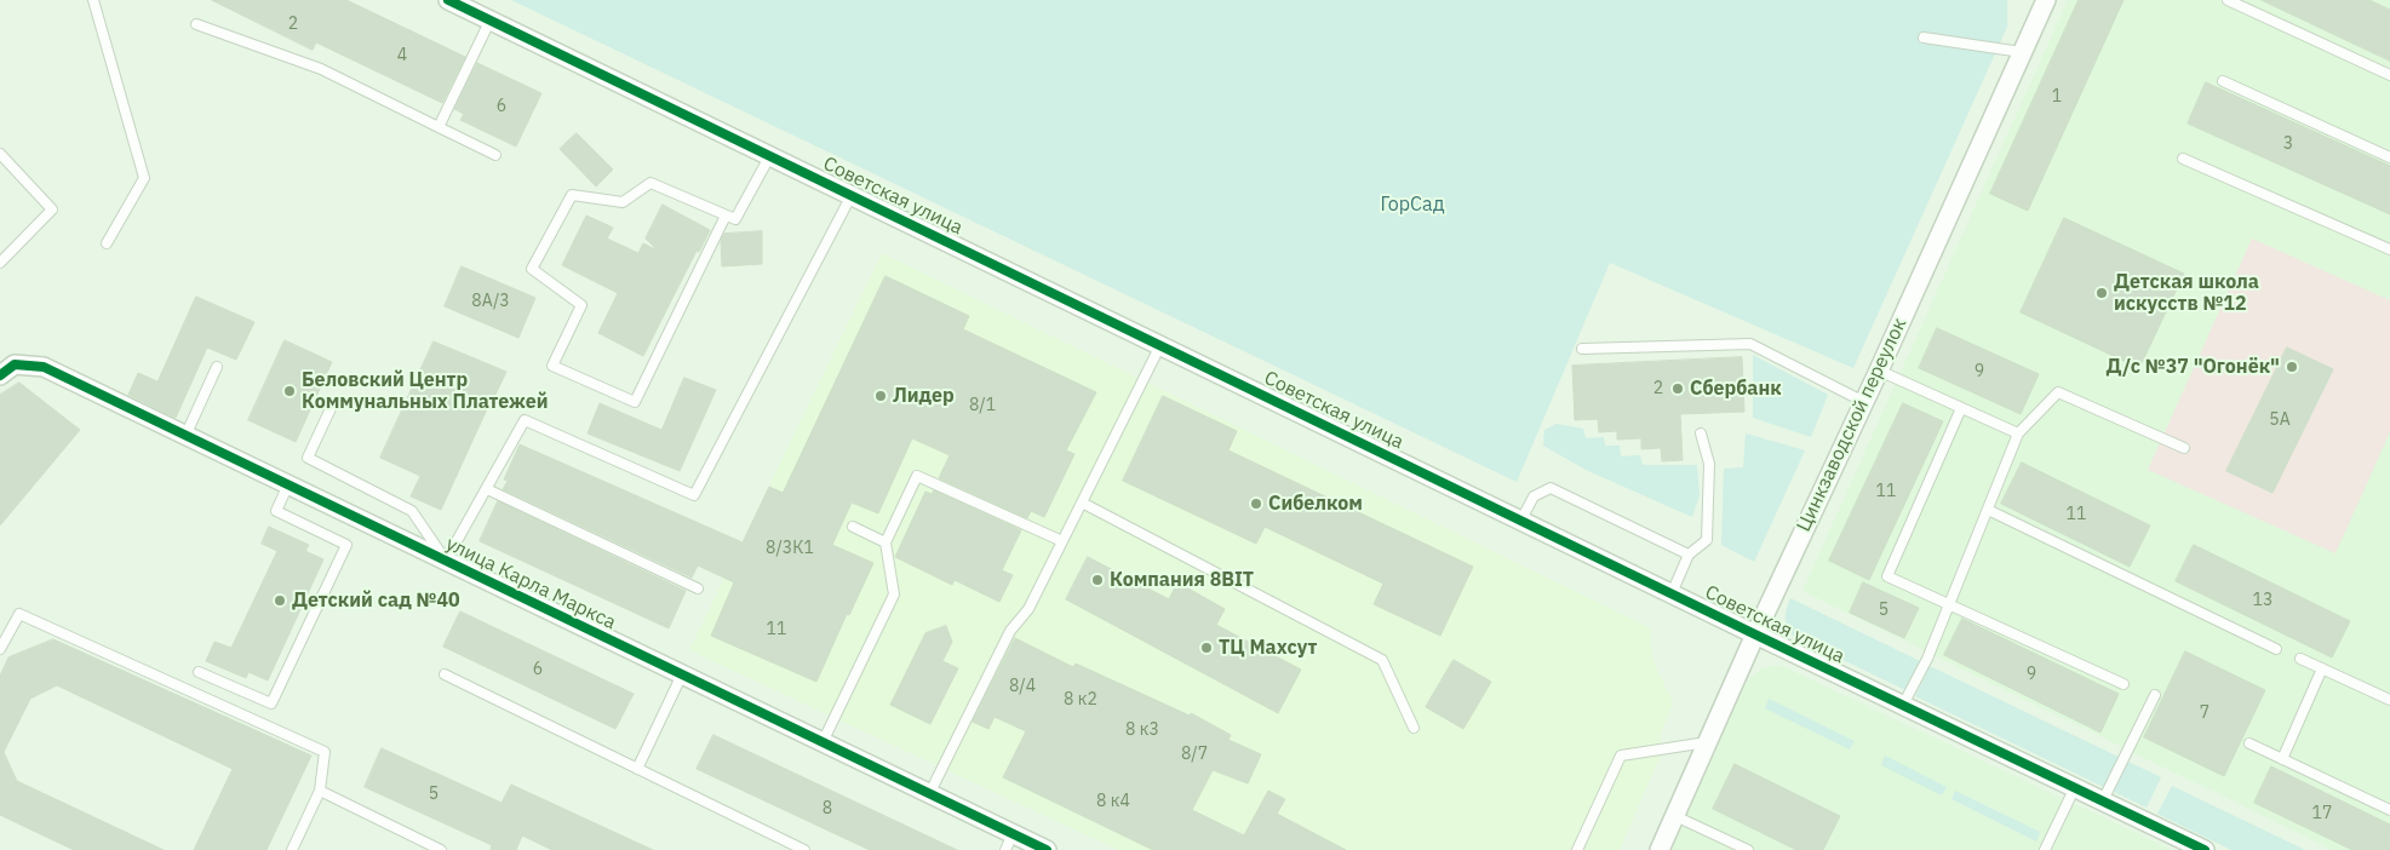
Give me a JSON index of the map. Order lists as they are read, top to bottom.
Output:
{
  "streets": {
    "street": ["Советская улица", "Цинкзаводской переулок", "улица Карла Маркса"]
  },
  "crossings": [
    ["Советская улица", "Цинкзаводской переулок"]
  ],
  "parks": ["ГорСад"],
  "places": [
    "Детская школа искусств №12",
    "Д/с №37 \"Огонёк\"",
    "Сбербанк",
    "Беловский Центр Коммунальных Платежей",
    "Лидер",
    "Сибелком",
    "Компания 8BIT",
    "Детский сад №40",
    "ТЦ Махсут"
  ],
  "house_numbers": [
    "2",
    "4",
    "1",
    "6",
    "3",
    "8А/3",
    "9",
    "2",
    "8/1",
    "5А",
    "11",
    "11",
    "8/3К1",
    "13",
    "5",
    "11",
    "6",
    "9",
    "8/4",
    "8 к2",
    "7",
    "8 к3",
    "8/7",
    "5",
    "8 к4",
    "8",
    "17"
  ]
}
